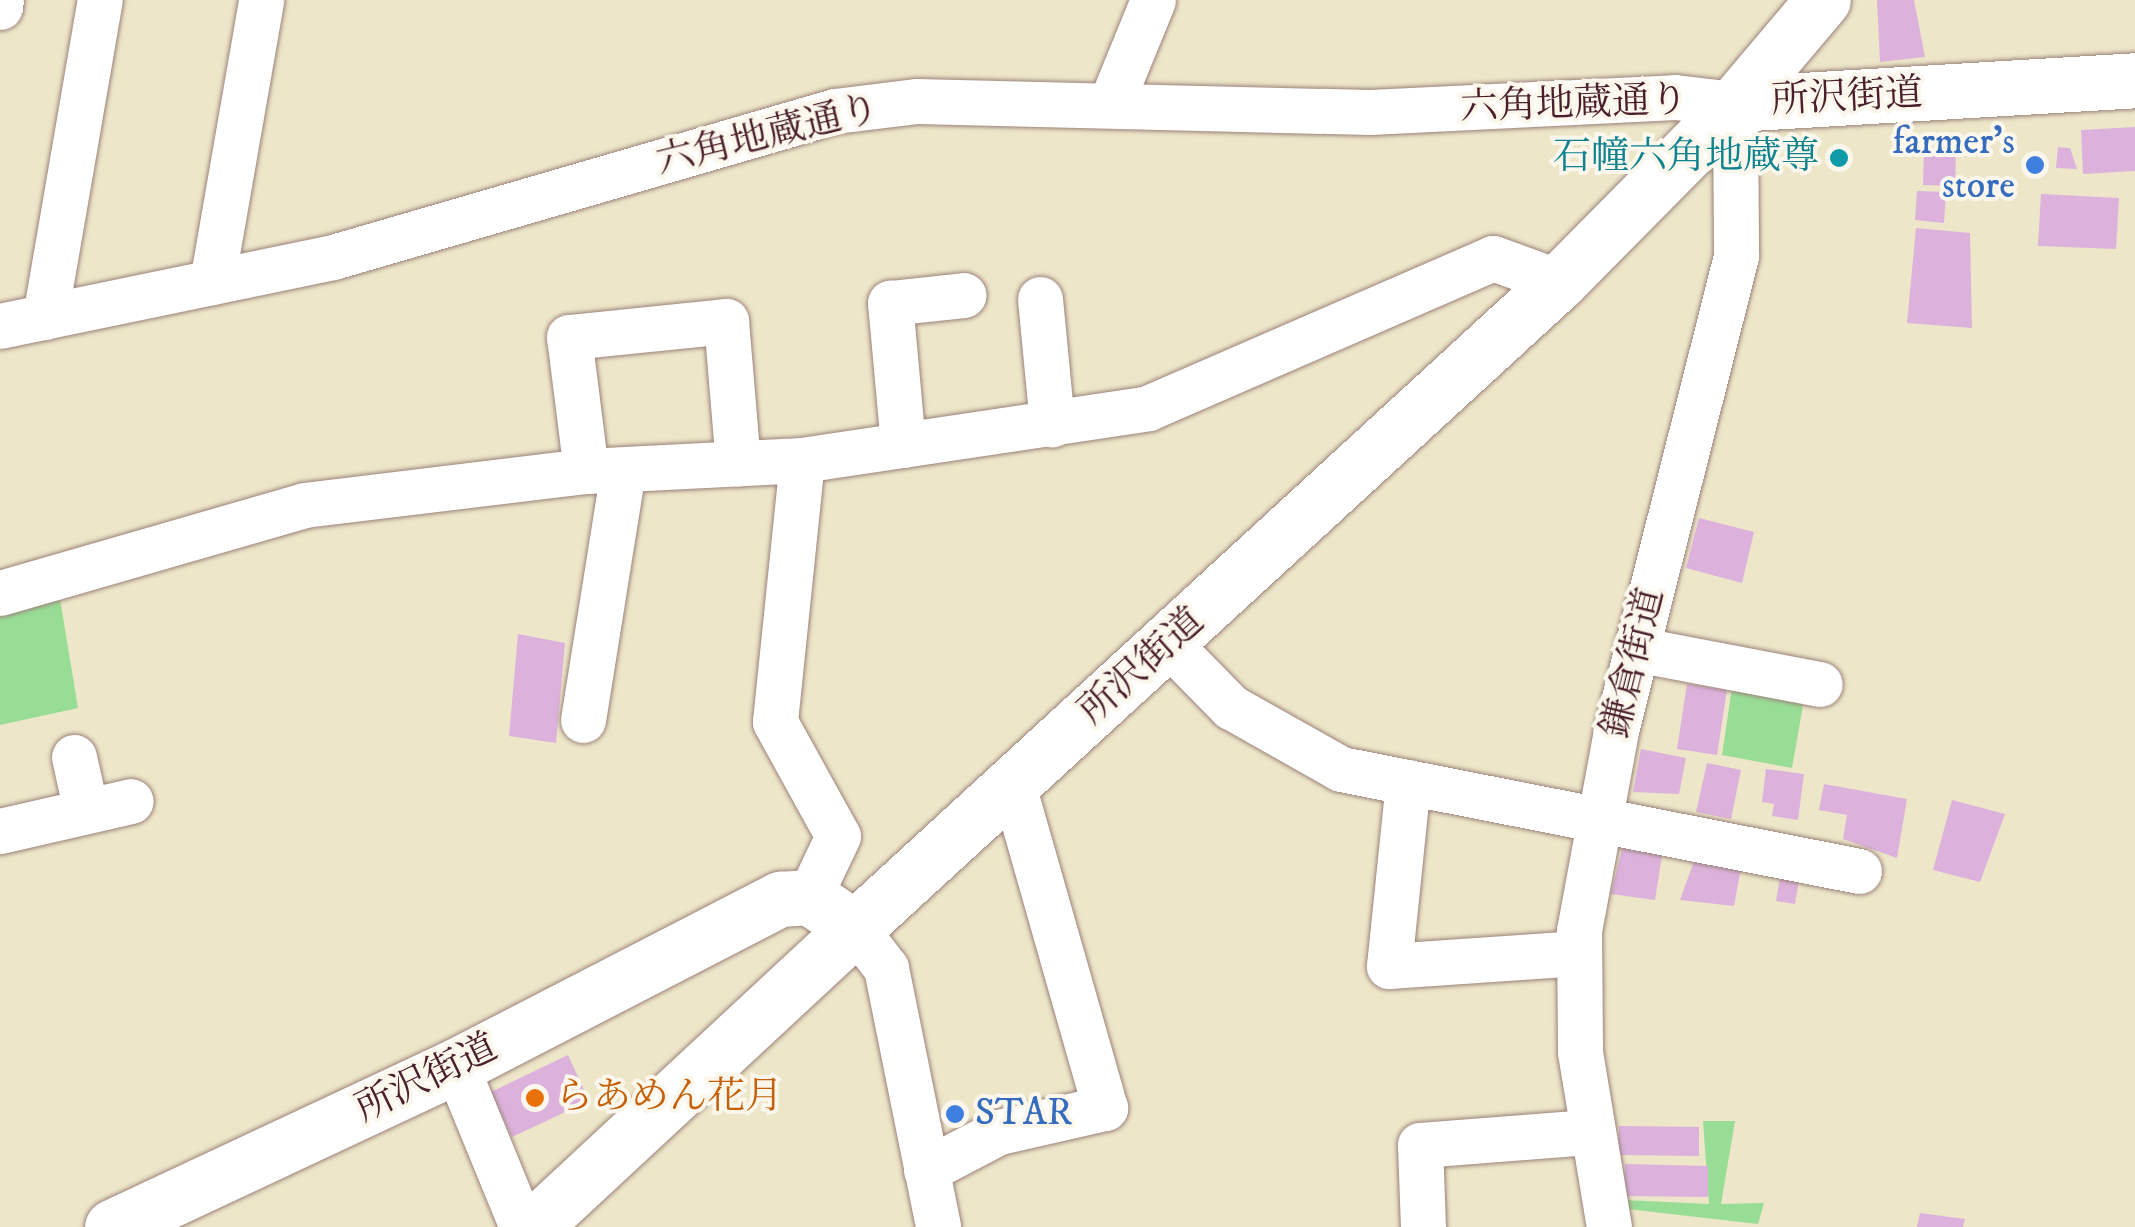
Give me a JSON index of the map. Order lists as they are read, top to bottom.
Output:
{
  "streets": {
    "main road": ["所沢街道"],
    "street": ["六角地蔵通り", "鎌倉街道"]
  },
  "crossings": [
    ["所沢街道", "六角地蔵通り"],
    ["所沢街道", "鎌倉街道"],
    ["六角地蔵通り", "鎌倉街道"]
  ],
  "places": [
    "石幢六角地蔵尊",
    "farmer's store",
    "らあめん花月",
    "STAR"
  ]
}
